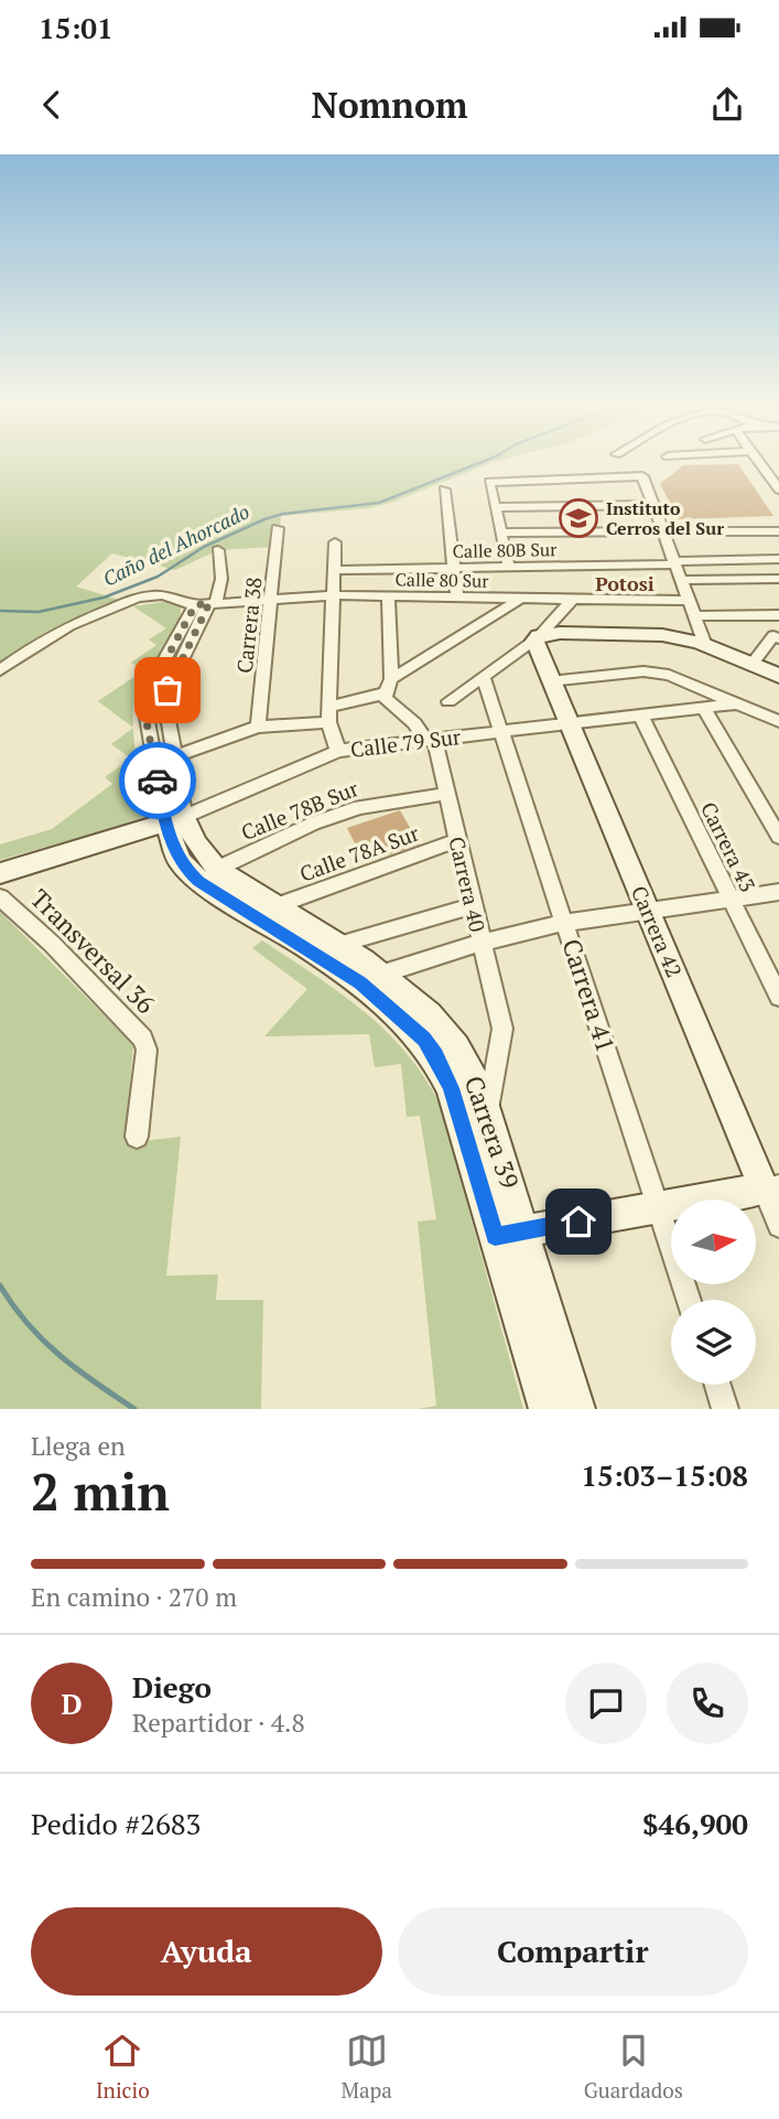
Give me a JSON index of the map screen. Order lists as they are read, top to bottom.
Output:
{
  "streets": {
    "street": [
      "Calle 80B Sur",
      "Calle 80 Sur",
      "Carrera 38",
      "Calle 79 Sur",
      "Calle 78B Sur",
      "Carrera 43",
      "Calle 78A Sur",
      "Carrera 40",
      "Carrera 42",
      "Transversal 36",
      "Carrera 41",
      "Carrera 39"
    ]
  },
  "crossings": [
    ["Calle 80 Sur", "Carrera 38"],
    ["Calle 79 Sur", "Carrera 43"],
    ["Calle 79 Sur", "Carrera 40"],
    ["Calle 79 Sur", "Carrera 42"],
    ["Calle 79 Sur", "Carrera 41"],
    ["Calle 78B Sur", "Carrera 40"],
    ["Calle 78A Sur", "Carrera 40"],
    ["Carrera 40", "Carrera 39"]
  ],
  "districts": ["Potosi"],
  "water": ["Caño del Ahorcado"],
  "places": {
    "school or university": ["Instituto Cerros del Sur"]
  },
  "north": "right",
  "page": {
    "status": "15:01",
    "header": "Nomnom",
    "heading": ["2 min", "Llega en", "15:03–15:08"],
    "panel": [
      "Diego",
      "Repartidor · 4.8",
      "Pedido #2683",
      "$46,900"
    ],
    "bar": "En camino · 270 m",
    "round": "D",
    "buttons": ["Ayuda", "Compartir"],
    "tabs": ["Inicio", "Mapa", "Guardados"]
  }
}
